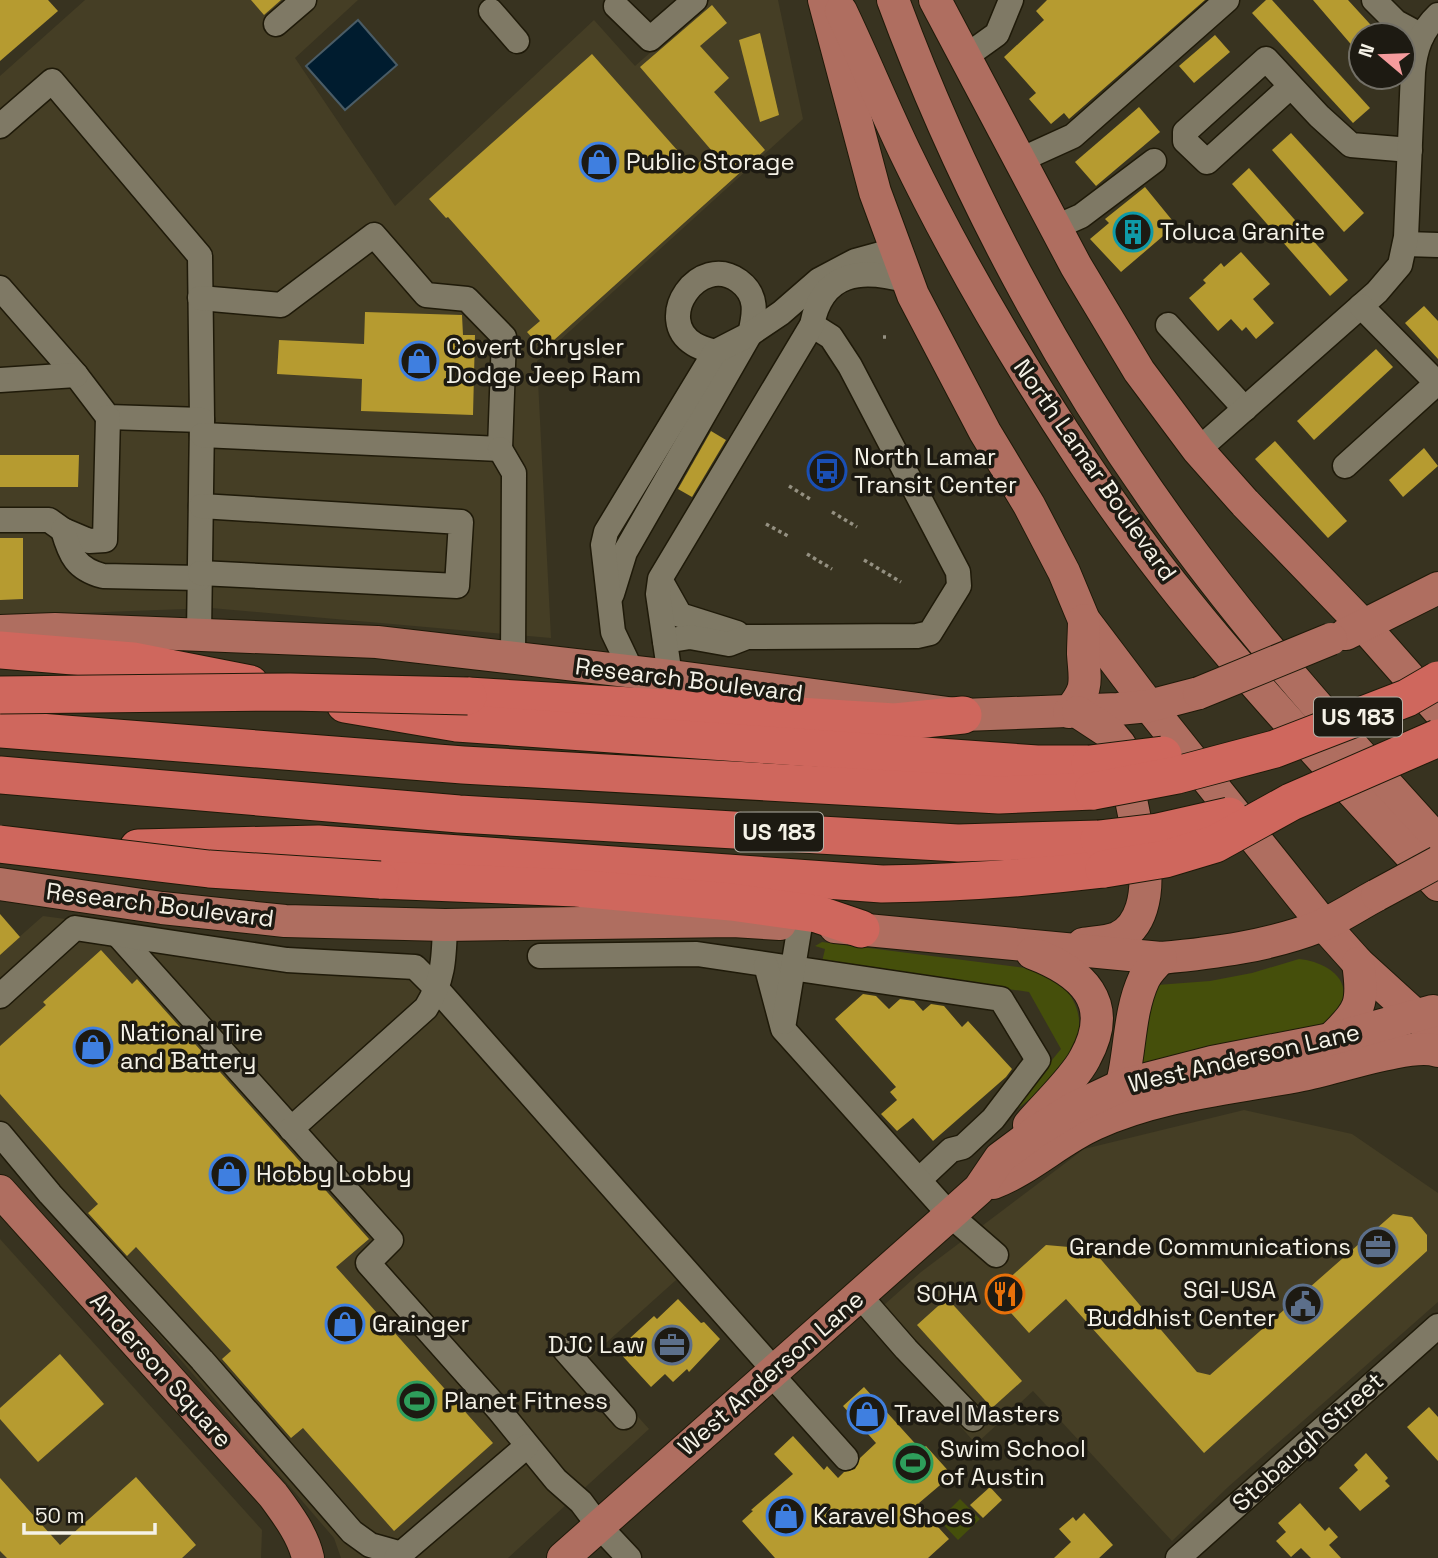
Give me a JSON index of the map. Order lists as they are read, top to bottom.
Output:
{
  "streets": {
    "highway": ["US 183"],
    "main road": [
      "North Lamar Boulevard",
      "Research Boulevard",
      "West Anderson Lane",
      "Anderson Square"
    ],
    "street": ["Stobaugh Street"]
  },
  "places": {
    "shop": [
      "Public Storage",
      "Covert Chrysler Dodge Jeep Ram",
      "National Tire and Battery",
      "Hobby Lobby",
      "Grainger",
      "Travel Masters",
      "Karavel Shoes"
    ],
    "building": ["Toluca Granite"],
    "bus stop": ["North Lamar Transit Center"],
    "office": ["Grande Communications", "DJC Law"],
    "restaurant": ["SOHA"],
    "public building": ["SGI-USA Buddhist Center"],
    "sports": ["Planet Fitness", "Swim School of Austin"]
  },
  "scale_bar": "50 m",
  "north": "left"
}
